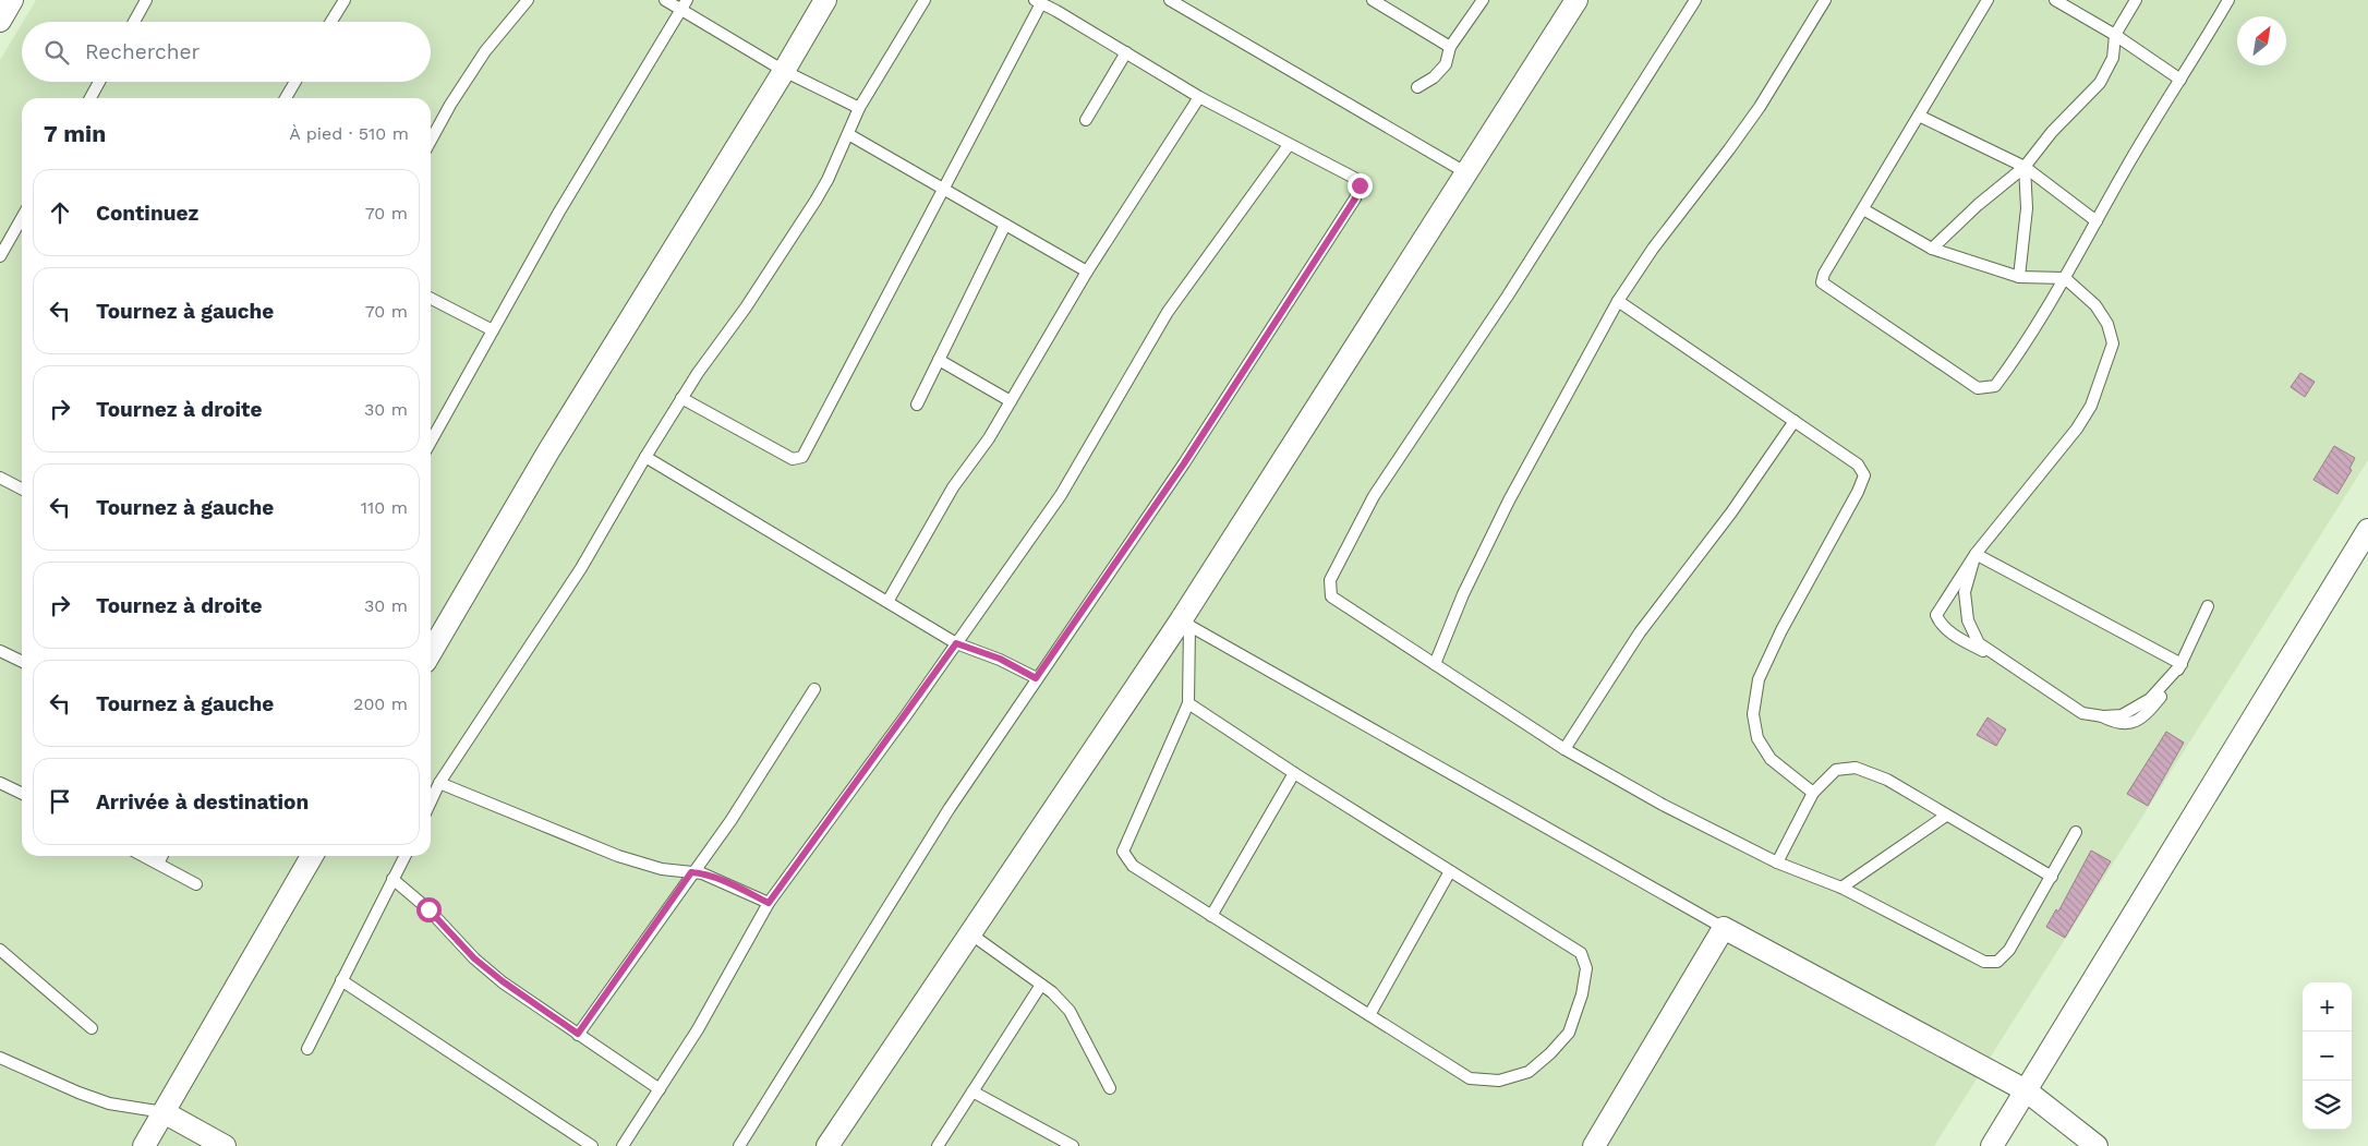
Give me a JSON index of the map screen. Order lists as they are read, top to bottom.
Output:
{
  "north": "top right",
  "page": {
    "search": "Rechercher",
    "heading": ["7 min", "À pied · 510 m"],
    "list": [
      ["Continuez", "70 m"],
      ["Tournez à gauche", "70 m"],
      ["Tournez à droite", "30 m"],
      ["Tournez à gauche", "110 m"],
      ["Tournez à droite", "30 m"],
      ["Tournez à gauche", "200 m"],
      "Arrivée à destination"
    ],
    "map_buttons": ["+", "−"]
  }
}
